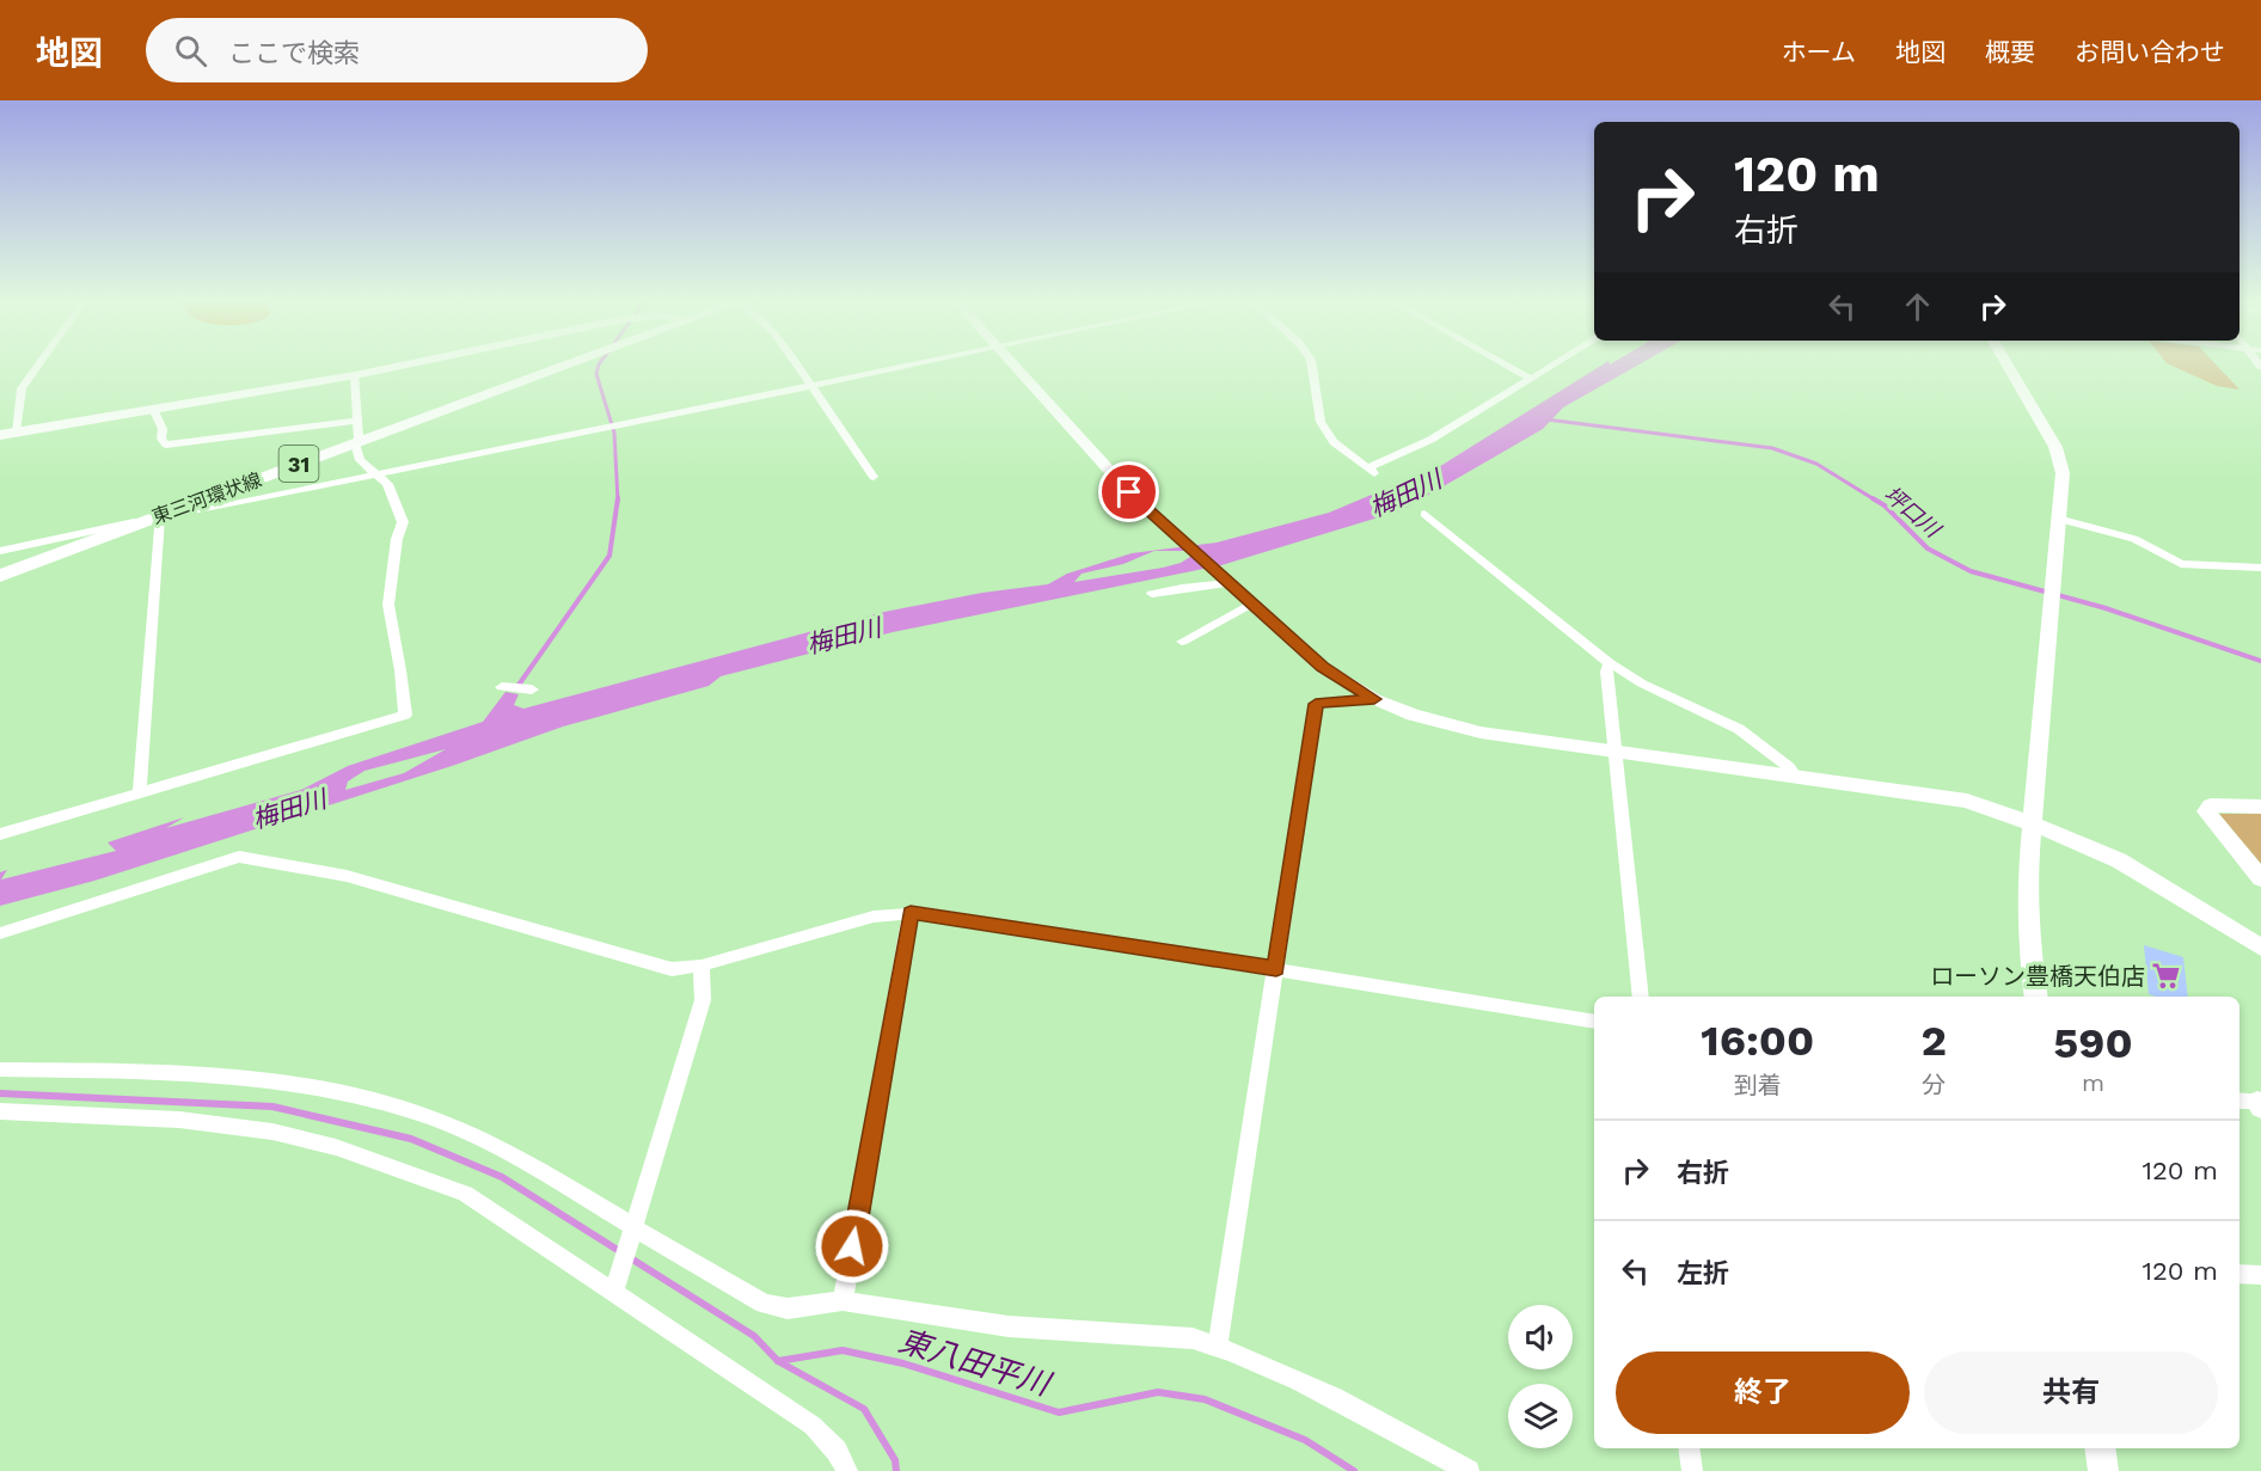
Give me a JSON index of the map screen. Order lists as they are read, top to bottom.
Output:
{
  "streets": {
    "main road": ["31", "東三河環状線"]
  },
  "water": ["梅田川", "坪口川", "東八田平川"],
  "places": {
    "supermarket": ["ローソン豊橋天伯店"]
  },
  "page": {
    "header": "地図",
    "search": "ここで検索",
    "nav": [
      "ホーム",
      "地図",
      "概要",
      "お問い合わせ"
    ],
    "turn": ["120 m", "右折"],
    "eta": [
      "16:00",
      "到着",
      "2",
      "分",
      "590",
      "m"
    ],
    "list": [
      {
        "name": "右折",
        "value": "120 m"
      },
      {
        "name": "左折",
        "value": "120 m"
      }
    ],
    "buttons": ["終了", "共有"]
  }
}
